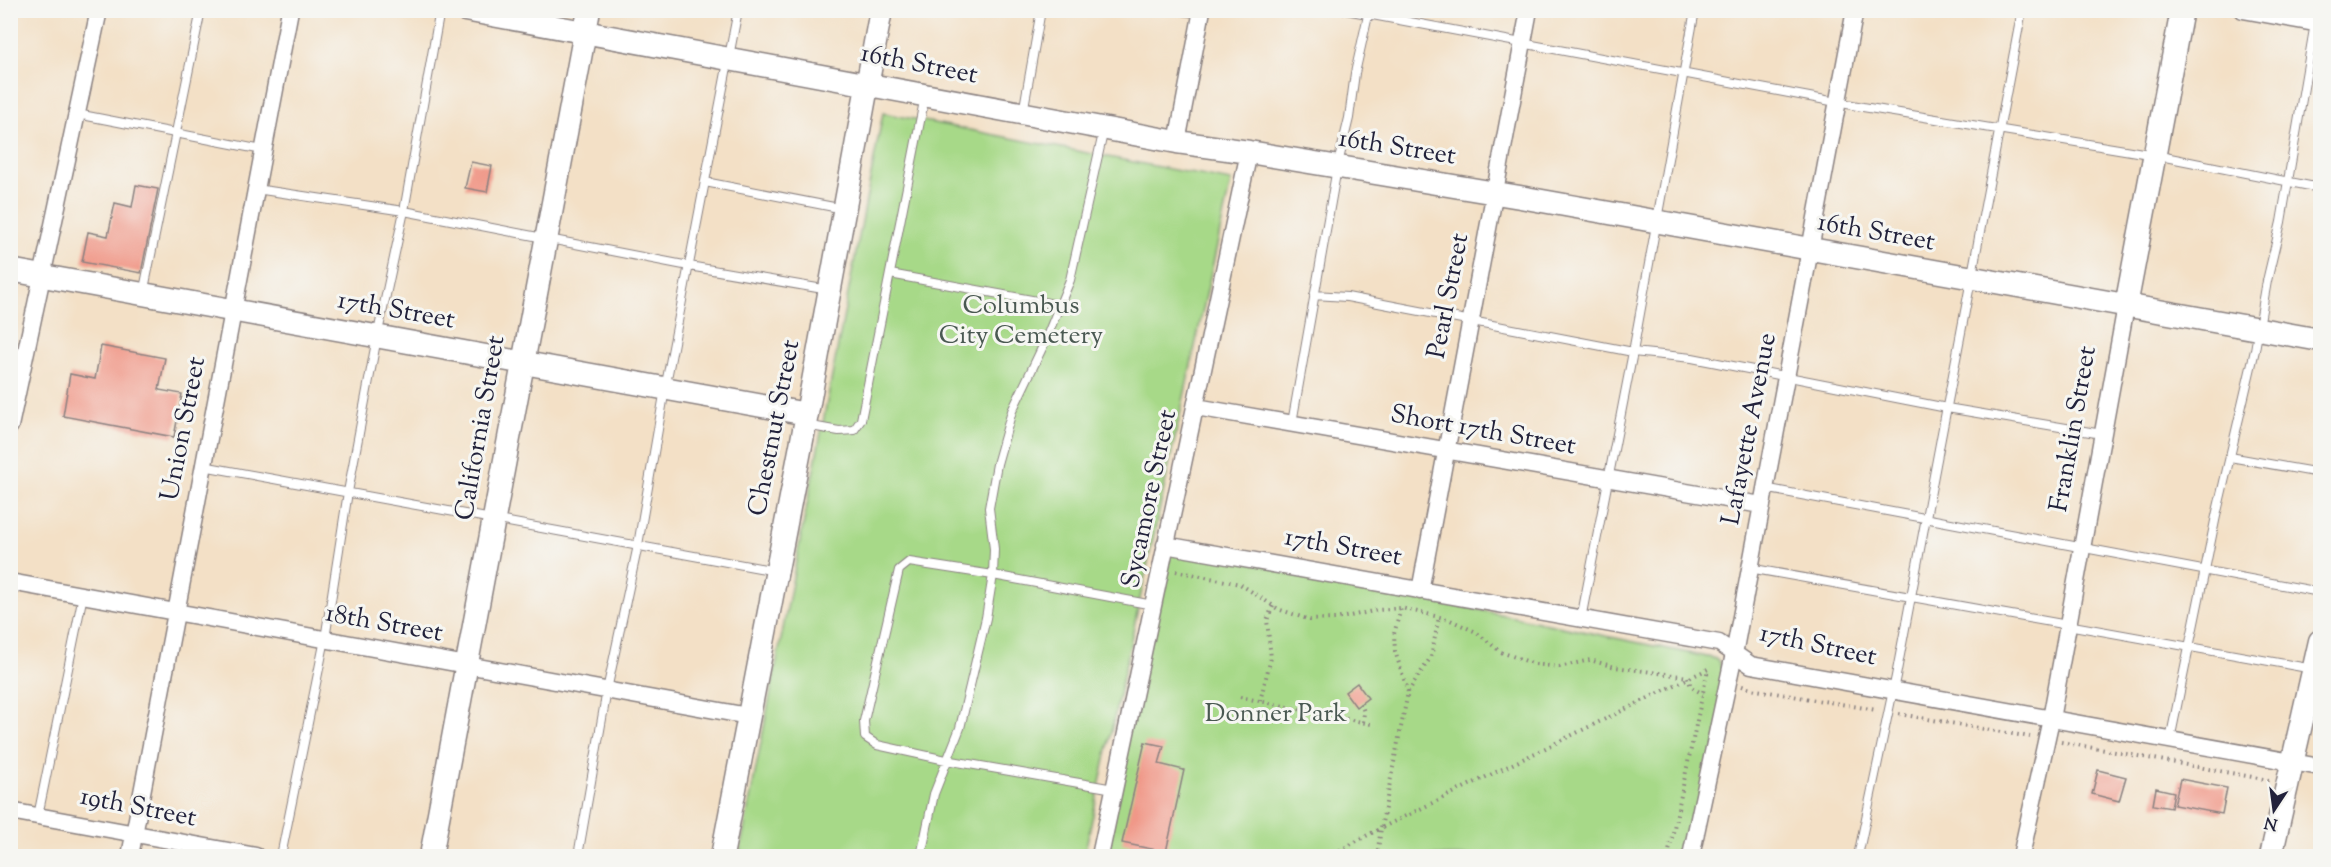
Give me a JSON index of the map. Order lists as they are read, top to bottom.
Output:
{
  "streets": {
    "street": [
      "16th Street",
      "Pearl Street",
      "17th Street",
      "California Street",
      "Chestnut Street",
      "Union Street",
      "Lafayette Avenue",
      "Franklin Street",
      "Short 17th Street",
      "Sycamore Street",
      "18th Street",
      "19th Street"
    ]
  },
  "crossings": [
    ["16th Street", "Pearl Street"],
    ["16th Street", "California Street"],
    ["16th Street", "Chestnut Street"],
    ["16th Street", "Lafayette Avenue"],
    ["16th Street", "Franklin Street"],
    ["16th Street", "Sycamore Street"],
    ["Pearl Street", "17th Street"],
    ["Pearl Street", "Short 17th Street"],
    ["17th Street", "California Street"],
    ["17th Street", "Chestnut Street"],
    ["17th Street", "Union Street"],
    ["17th Street", "Lafayette Avenue"],
    ["17th Street", "Franklin Street"],
    ["17th Street", "Sycamore Street"],
    ["California Street", "18th Street"],
    ["Chestnut Street", "18th Street"],
    ["Union Street", "18th Street"],
    ["Union Street", "19th Street"],
    ["Lafayette Avenue", "Short 17th Street"],
    ["Short 17th Street", "Sycamore Street"]
  ],
  "parks": ["Columbus City Cemetery", "Donner Park"],
  "north": "bottom"
}
